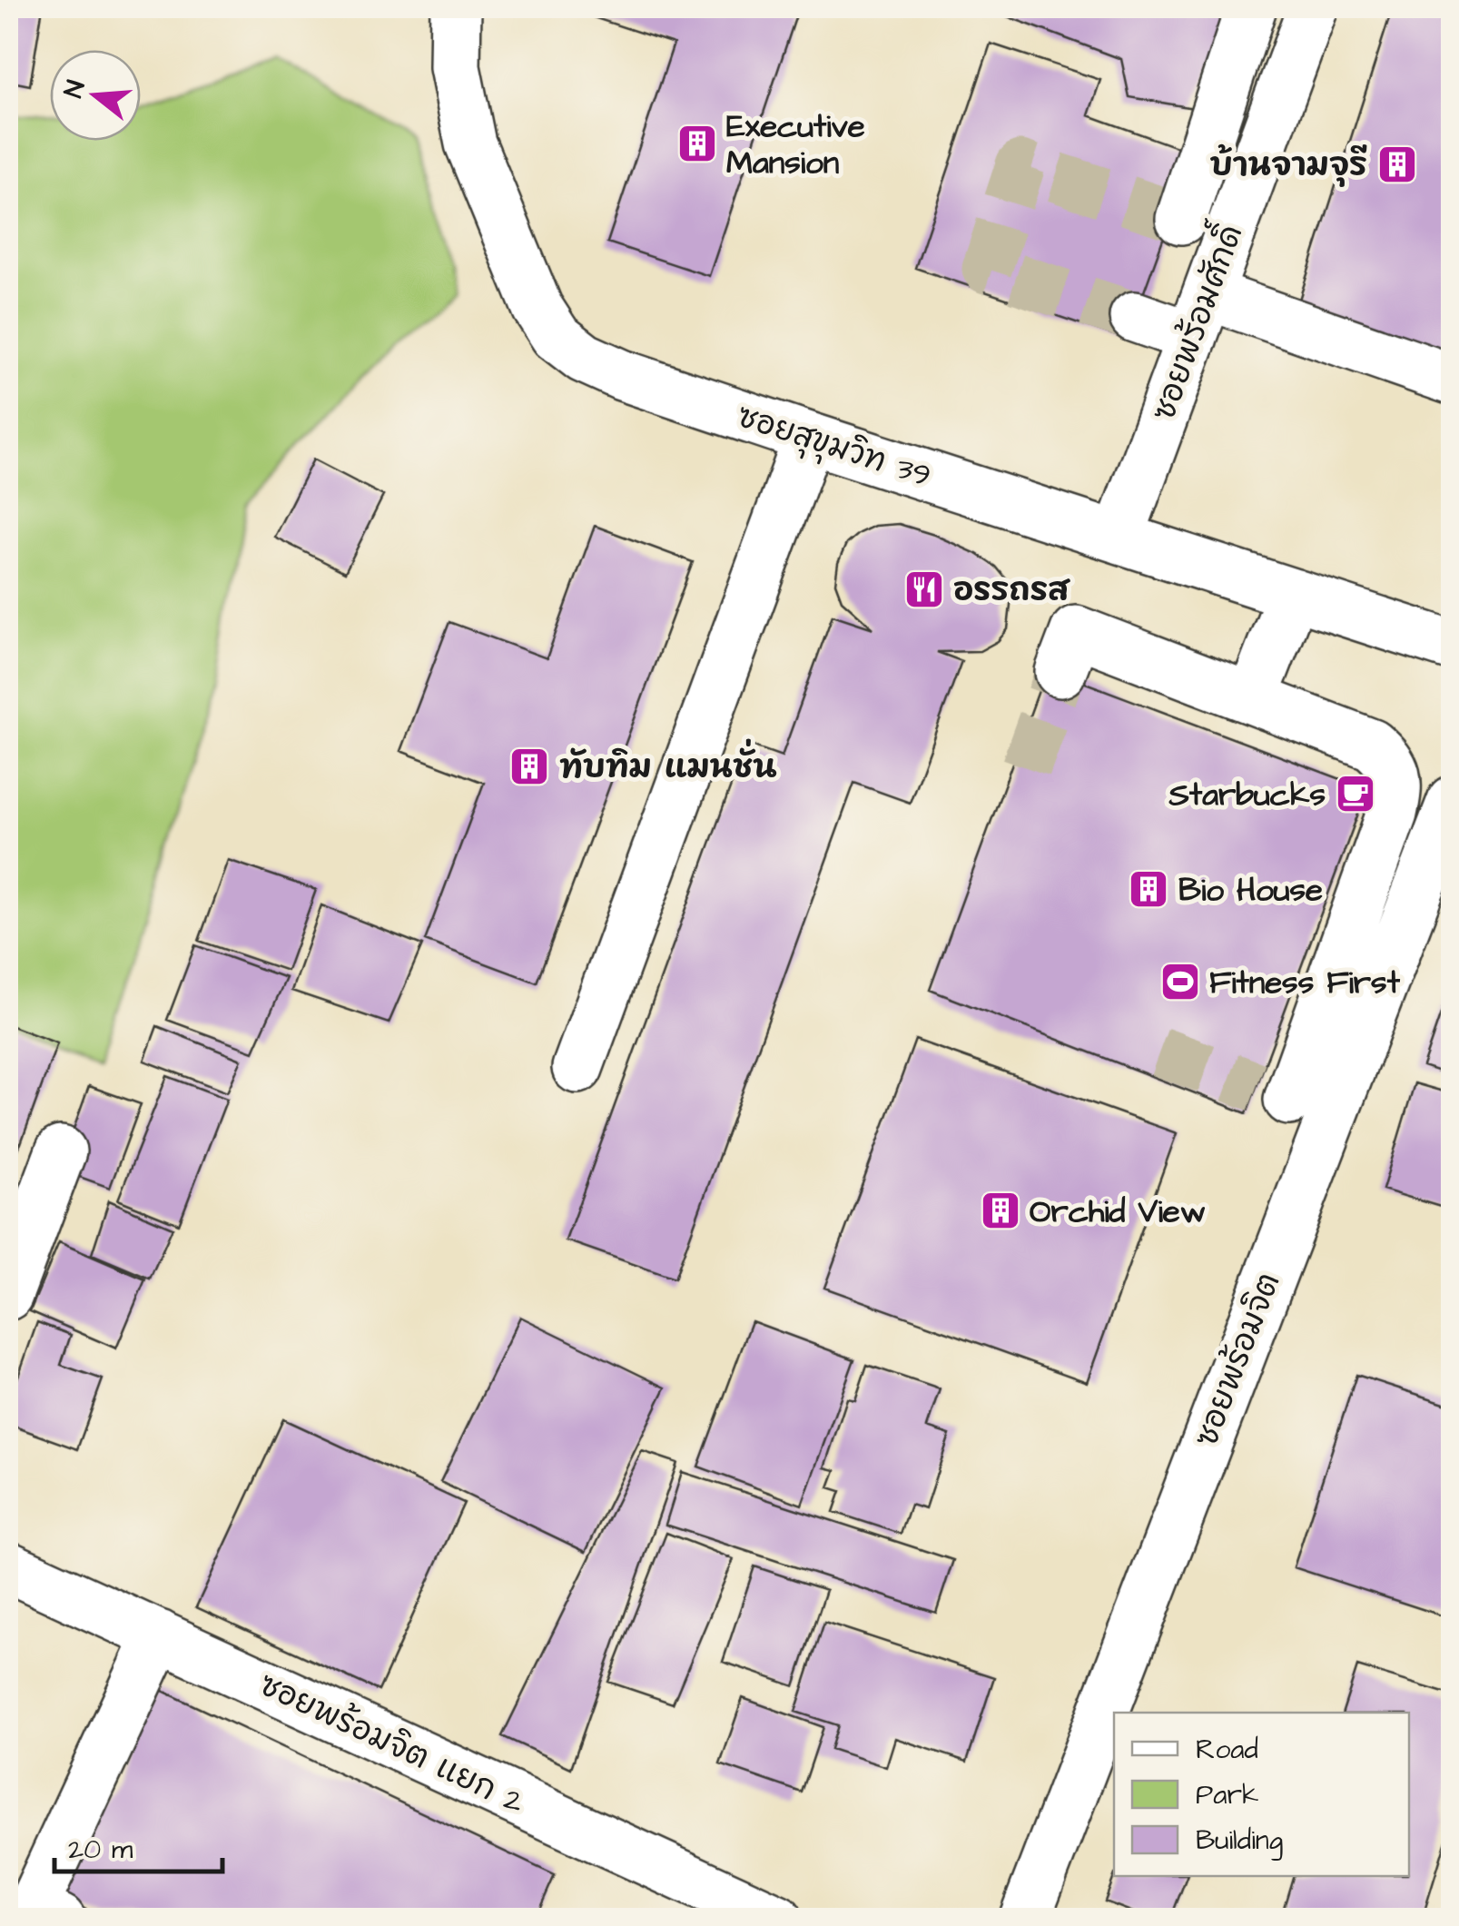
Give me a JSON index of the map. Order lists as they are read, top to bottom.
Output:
{
  "streets": {
    "street": [
      "ซอยพร้อมศักดิ์",
      "ซอยสุขุมวิท 39",
      "ซอยพร้อมจิต",
      "ซอยพร้อมจิต แยก 2"
    ]
  },
  "crossings": [
    ["ซอยพร้อมศักดิ์", "ซอยสุขุมวิท 39"]
  ],
  "places": {
    "building": [
      "Executive Mansion",
      "บ้านจามจุรี",
      "ทับทิม แมนชั่น",
      "Bio House",
      "Orchid View"
    ],
    "restaurant": ["อรรถรส"],
    "cafe": ["Starbucks"],
    "sports": ["Fitness First"]
  },
  "legend": ["Road", "Park", "Building"],
  "scale_bar": "20 m",
  "north": "left"
}
